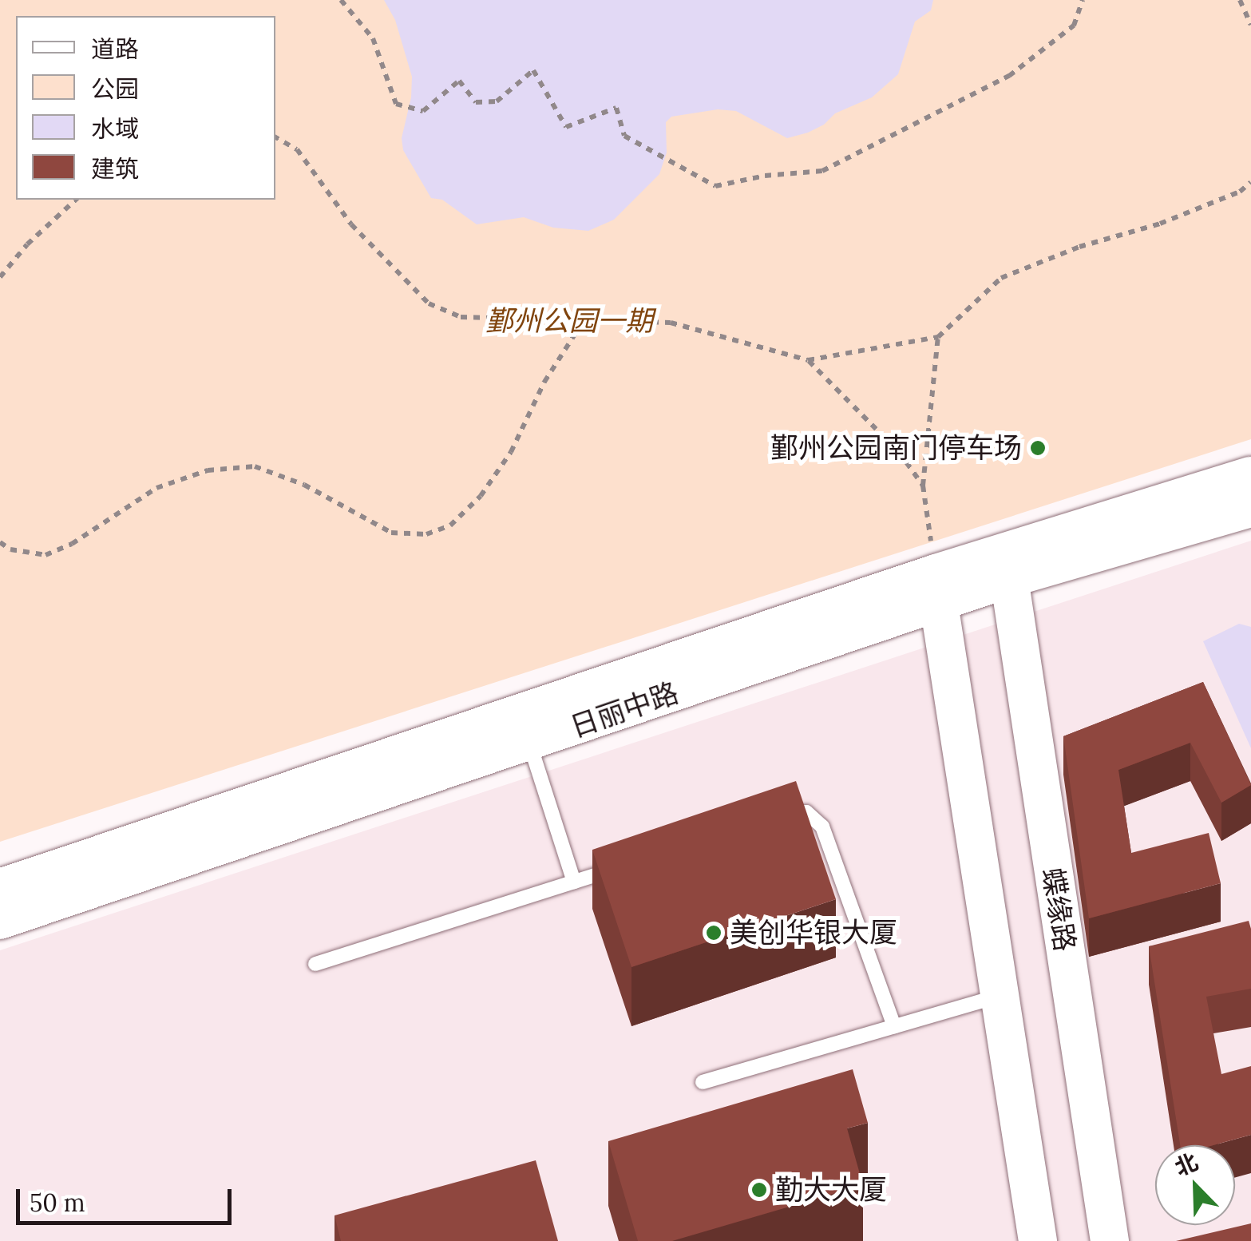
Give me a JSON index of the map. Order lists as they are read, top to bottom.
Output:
{
  "streets": {
    "main road": ["日丽中路", "蝶缘路"]
  },
  "crossings": [
    ["日丽中路", "蝶缘路"]
  ],
  "parks": ["鄞州公园一期"],
  "places": ["鄞州公园南门停车场", "美创华银大厦", "勤大大厦"],
  "legend": [
    "道路",
    "公园",
    "水域",
    "建筑"
  ],
  "scale_bar": "50 m",
  "north": "top left"
}
